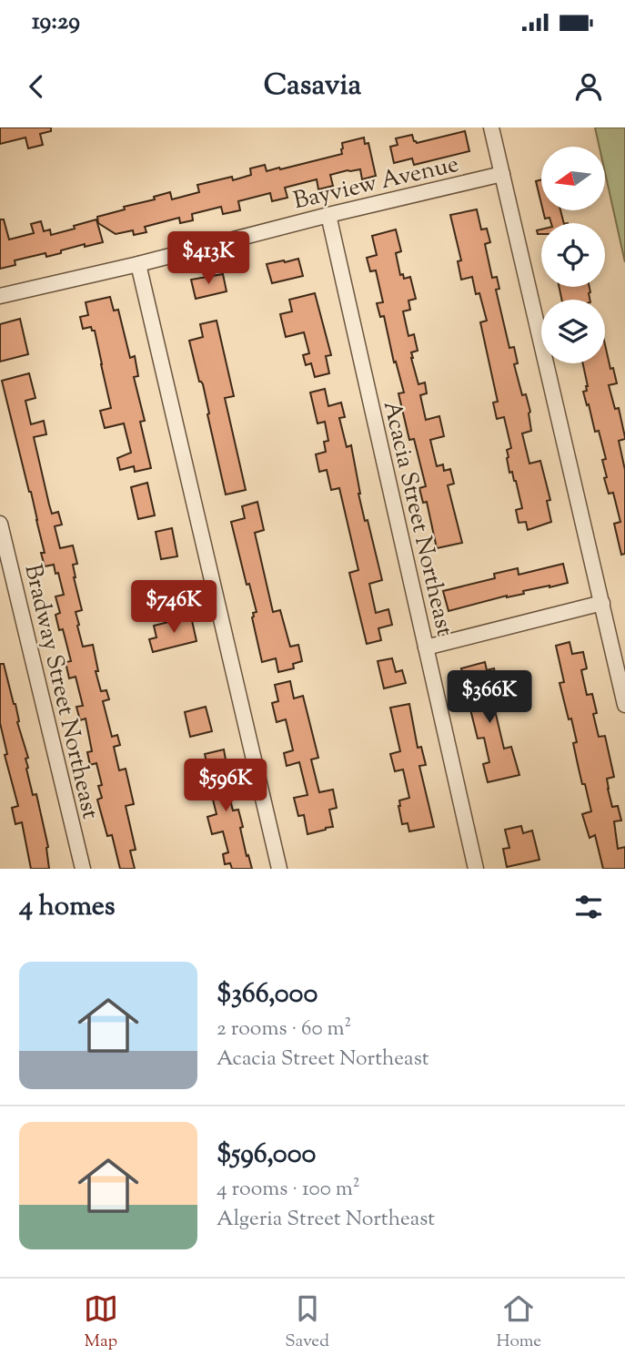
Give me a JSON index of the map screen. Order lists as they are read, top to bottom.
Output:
{
  "streets": {
    "street": ["Bayview Avenue", "Acacia Street Northeast", "Bradway Street Northeast"]
  },
  "crossings": [
    ["Bayview Avenue", "Acacia Street Northeast"]
  ],
  "north": "left",
  "page": {
    "status": "19:29",
    "header": "Casavia",
    "price": [
      "$413K",
      "$746K",
      "$366K",
      "$596K"
    ],
    "heading": "4 homes",
    "list": [
      {
        "name": "$366,000",
        "note": "2 rooms · 60 m² · Acacia Street Northeast"
      },
      {
        "name": "$596,000",
        "note": "4 rooms · 100 m² · Algeria Street Northeast"
      }
    ],
    "tabs": ["Map", "Saved", "Home"]
  }
}
